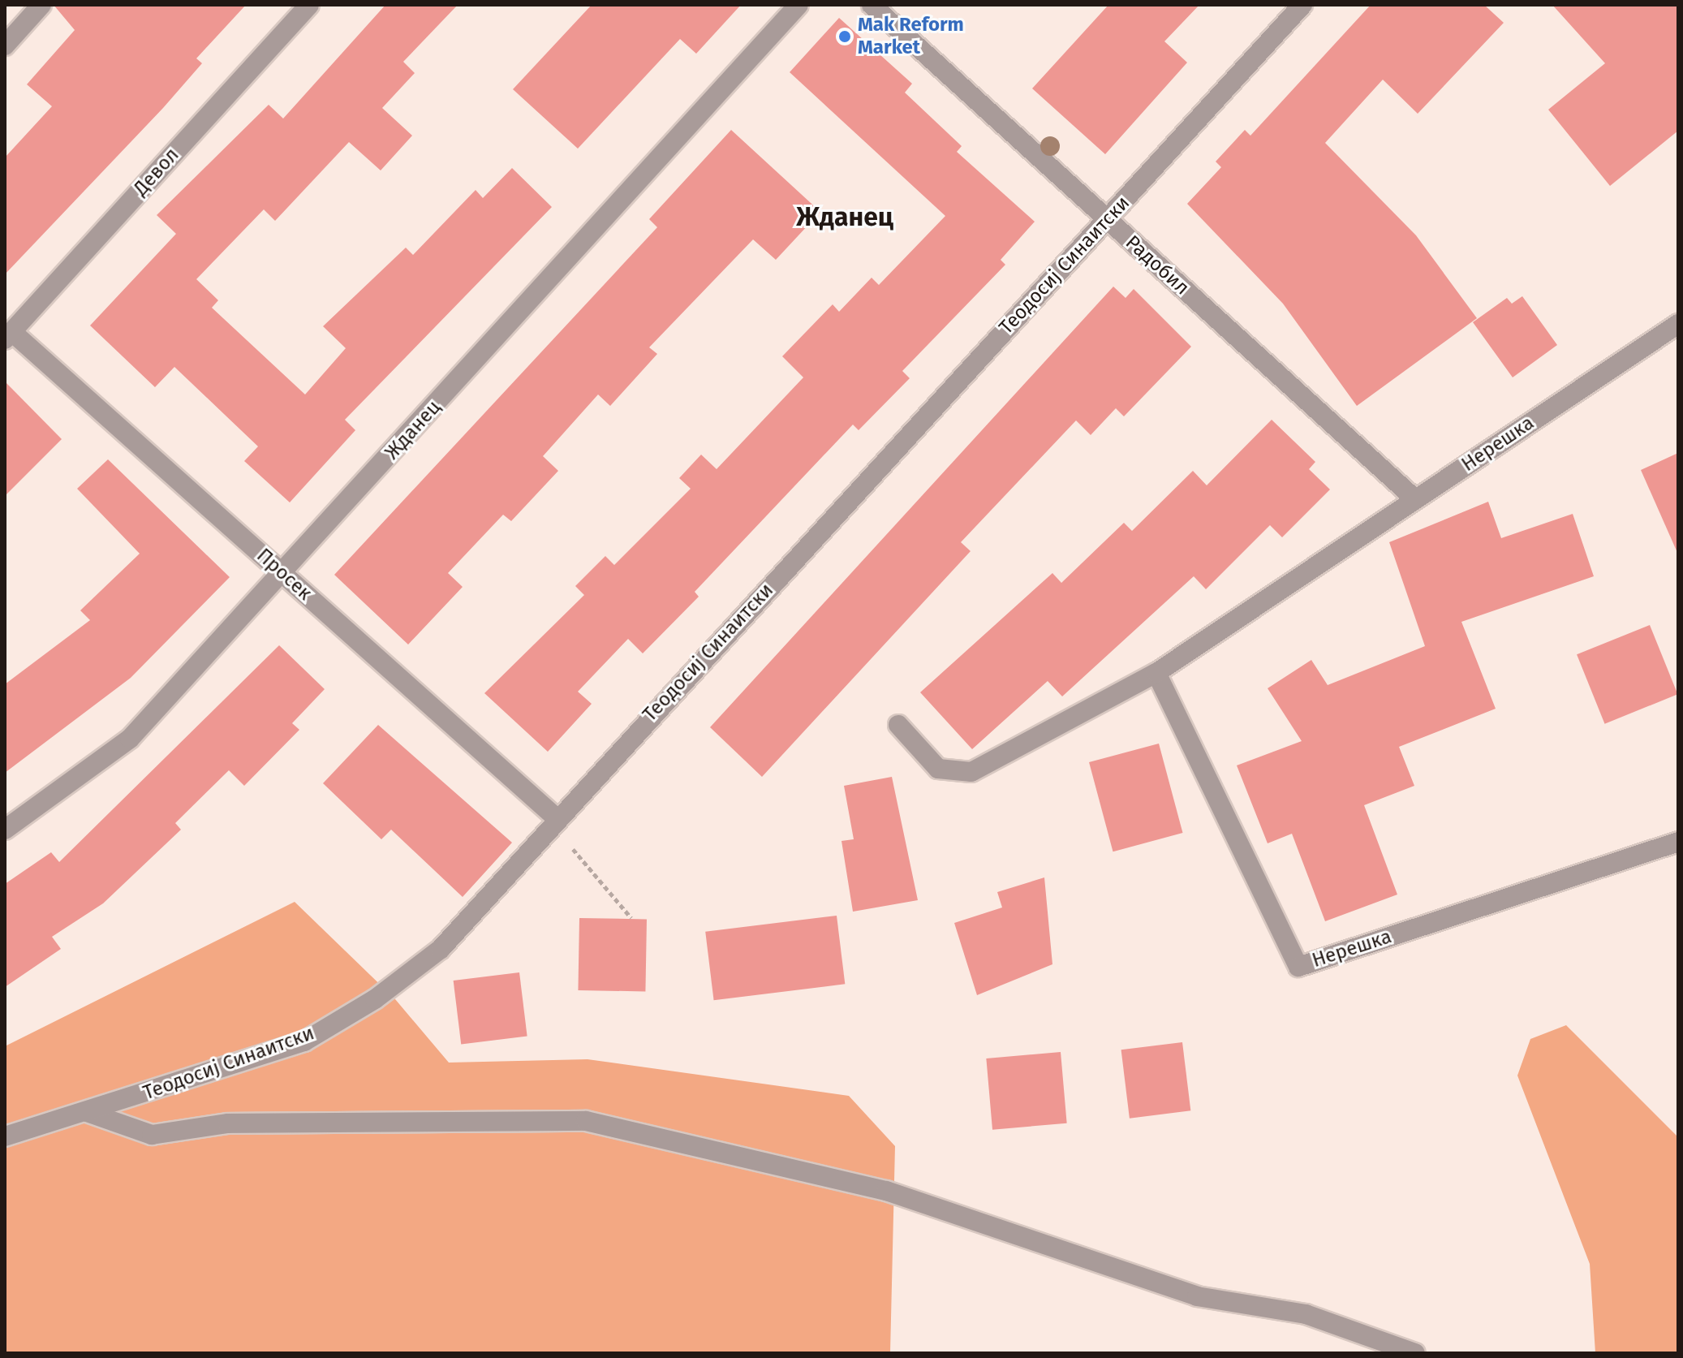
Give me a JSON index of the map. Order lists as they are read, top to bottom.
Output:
{
  "streets": {
    "street": [
      "Девол",
      "Теодосиј Синаитски",
      "Радобил",
      "Жданец",
      "Нерешка",
      "Просек"
    ]
  },
  "crossings": [
    ["Девол", "Просек"],
    ["Теодосиј Синаитски", "Радобил"],
    ["Теодосиј Синаитски", "Просек"],
    ["Радобил", "Нерешка"],
    ["Жданец", "Просек"]
  ],
  "districts": ["Жданец"],
  "places": ["Mak Reform Market"]
}
